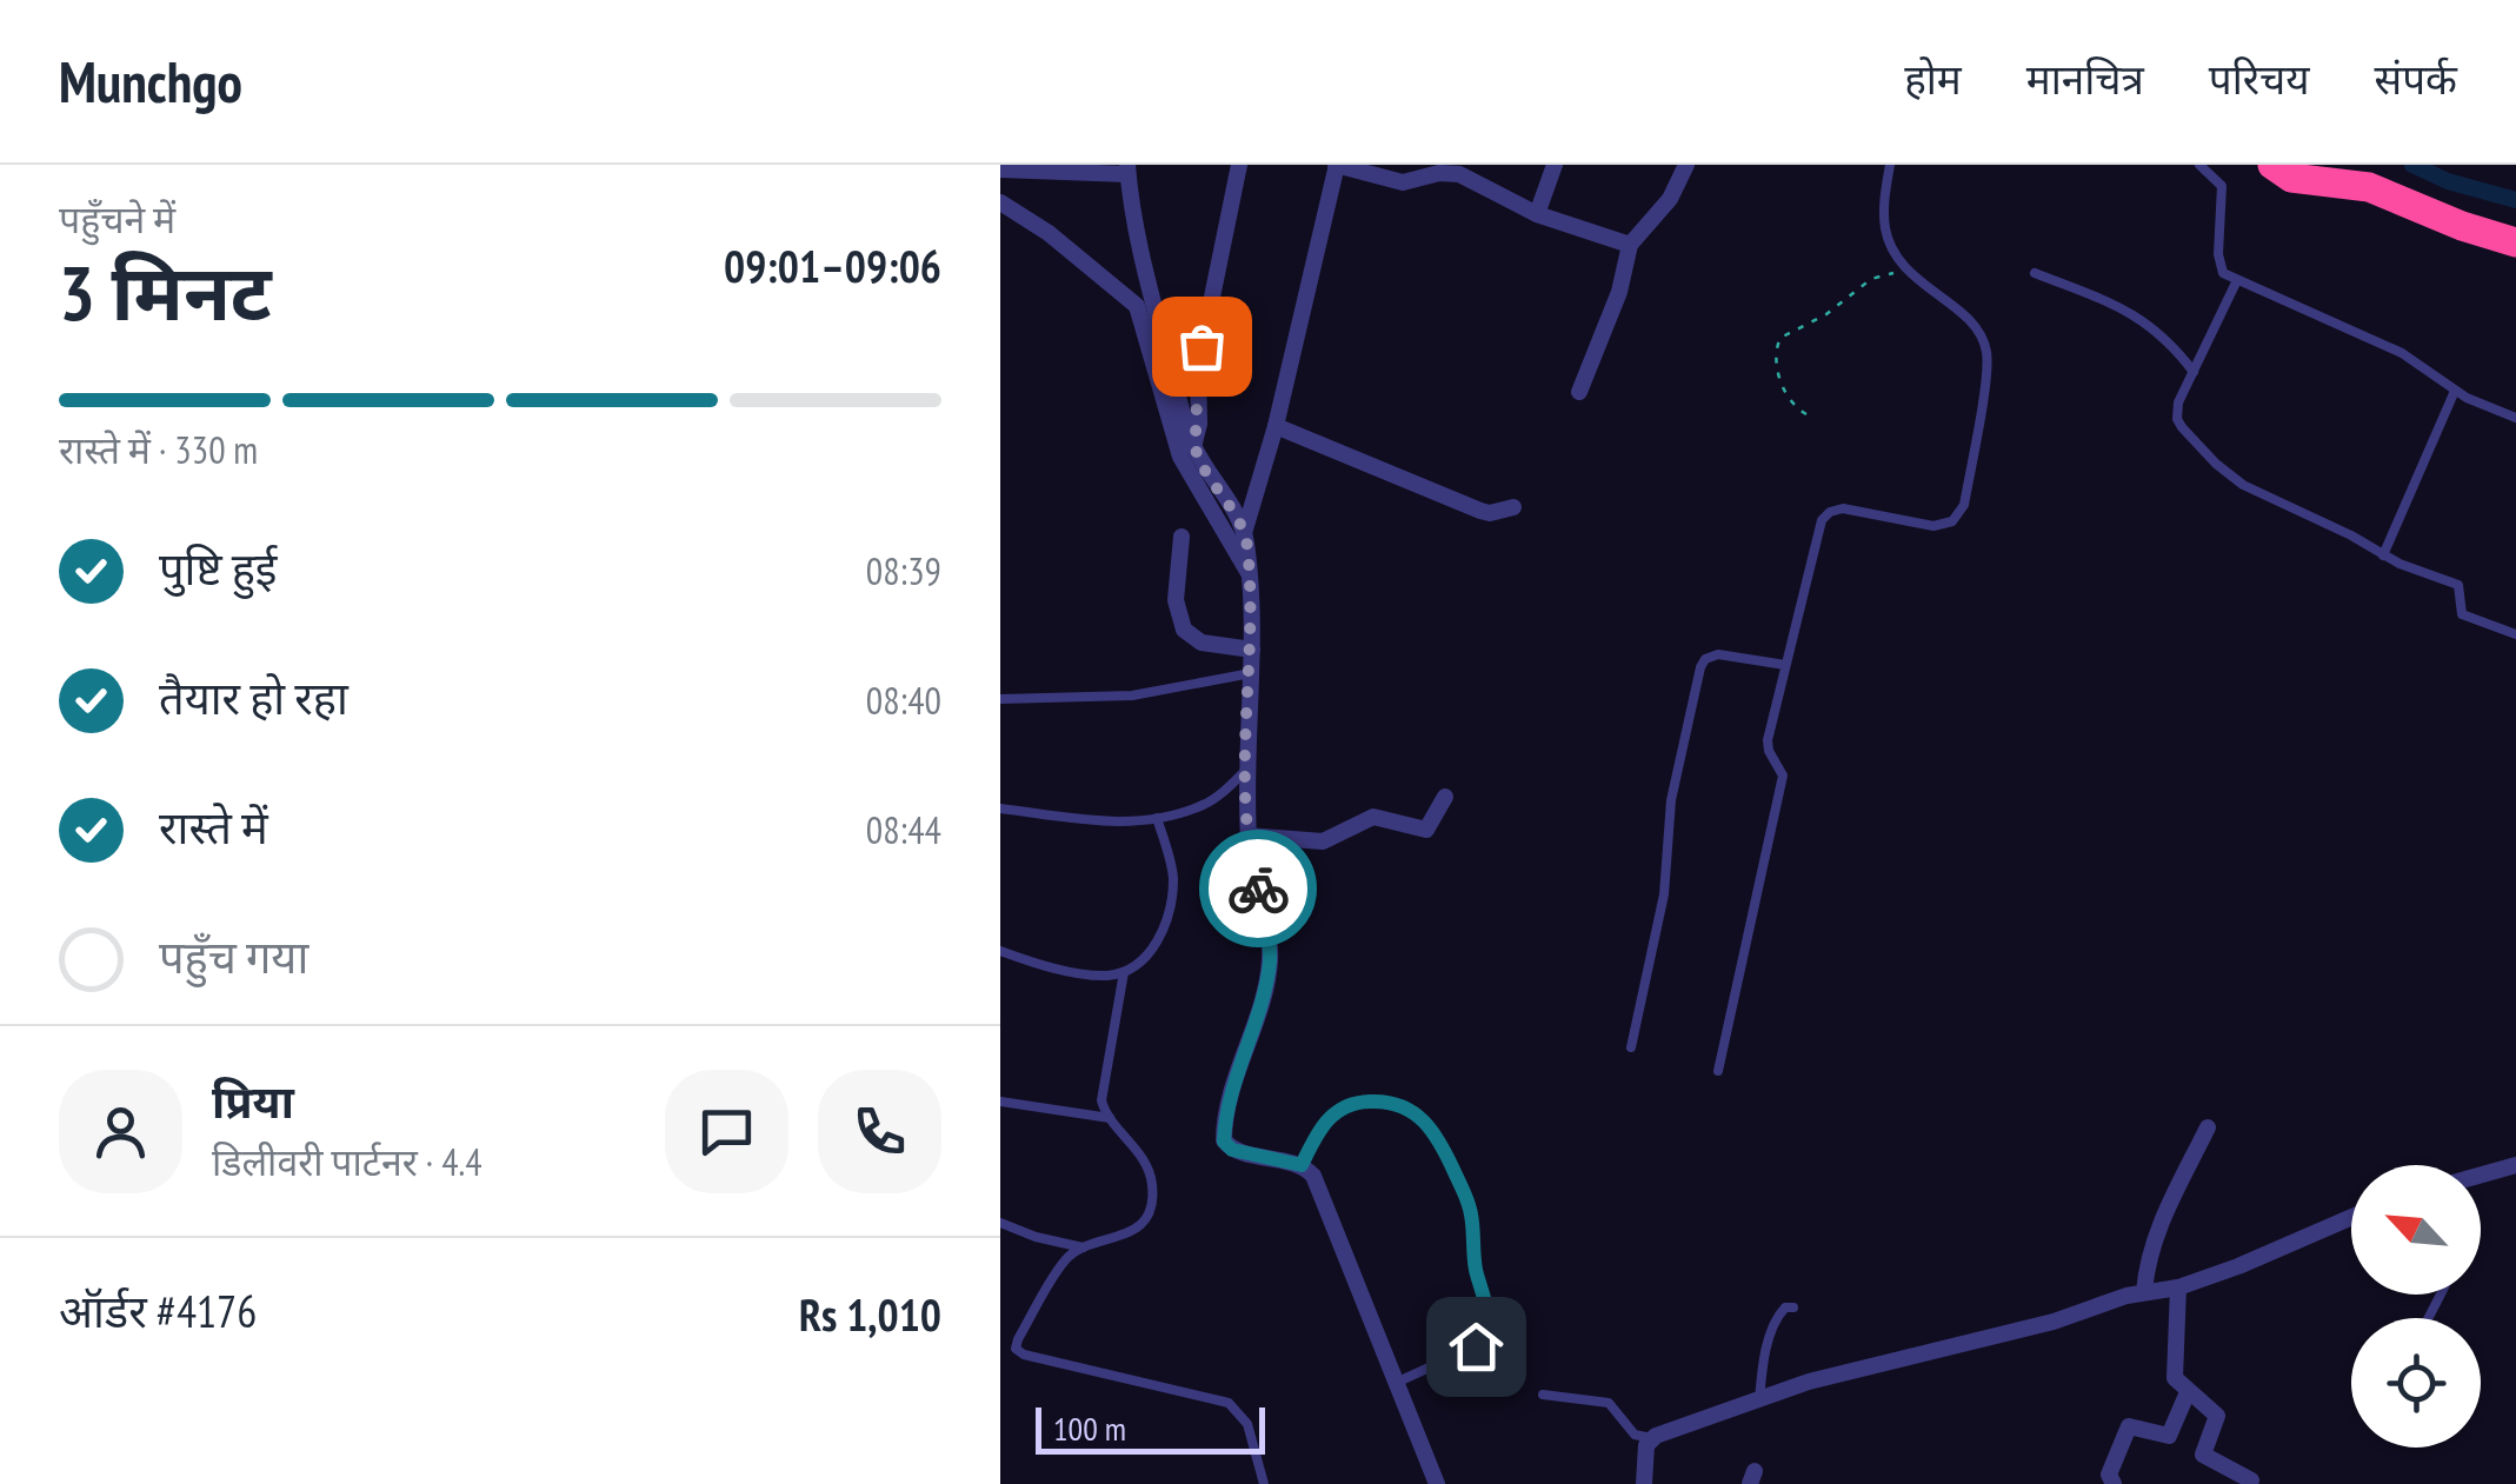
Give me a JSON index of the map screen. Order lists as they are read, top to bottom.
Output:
{
  "scale_bar": "100 m",
  "north": "top left",
  "page": {
    "header": "Munchgo",
    "nav": [
      "होम",
      "मानचित्र",
      "परिचय",
      "संपर्क"
    ],
    "heading": ["3 मिनट", "पहुँचने में", "09:01–09:06"],
    "panel": [
      "प्रिया",
      "डिलीवरी पार्टनर · 4.4",
      "ऑर्डर #4176",
      "Rs 1,010"
    ],
    "bar": "रास्ते में · 330 m",
    "list": [
      ["पुष्टि हुई", "08:39"],
      ["तैयार हो रहा", "08:40"],
      ["रास्ते में", "08:44"],
      "पहुँच गया"
    ],
    "scale": "100 m"
  }
}
